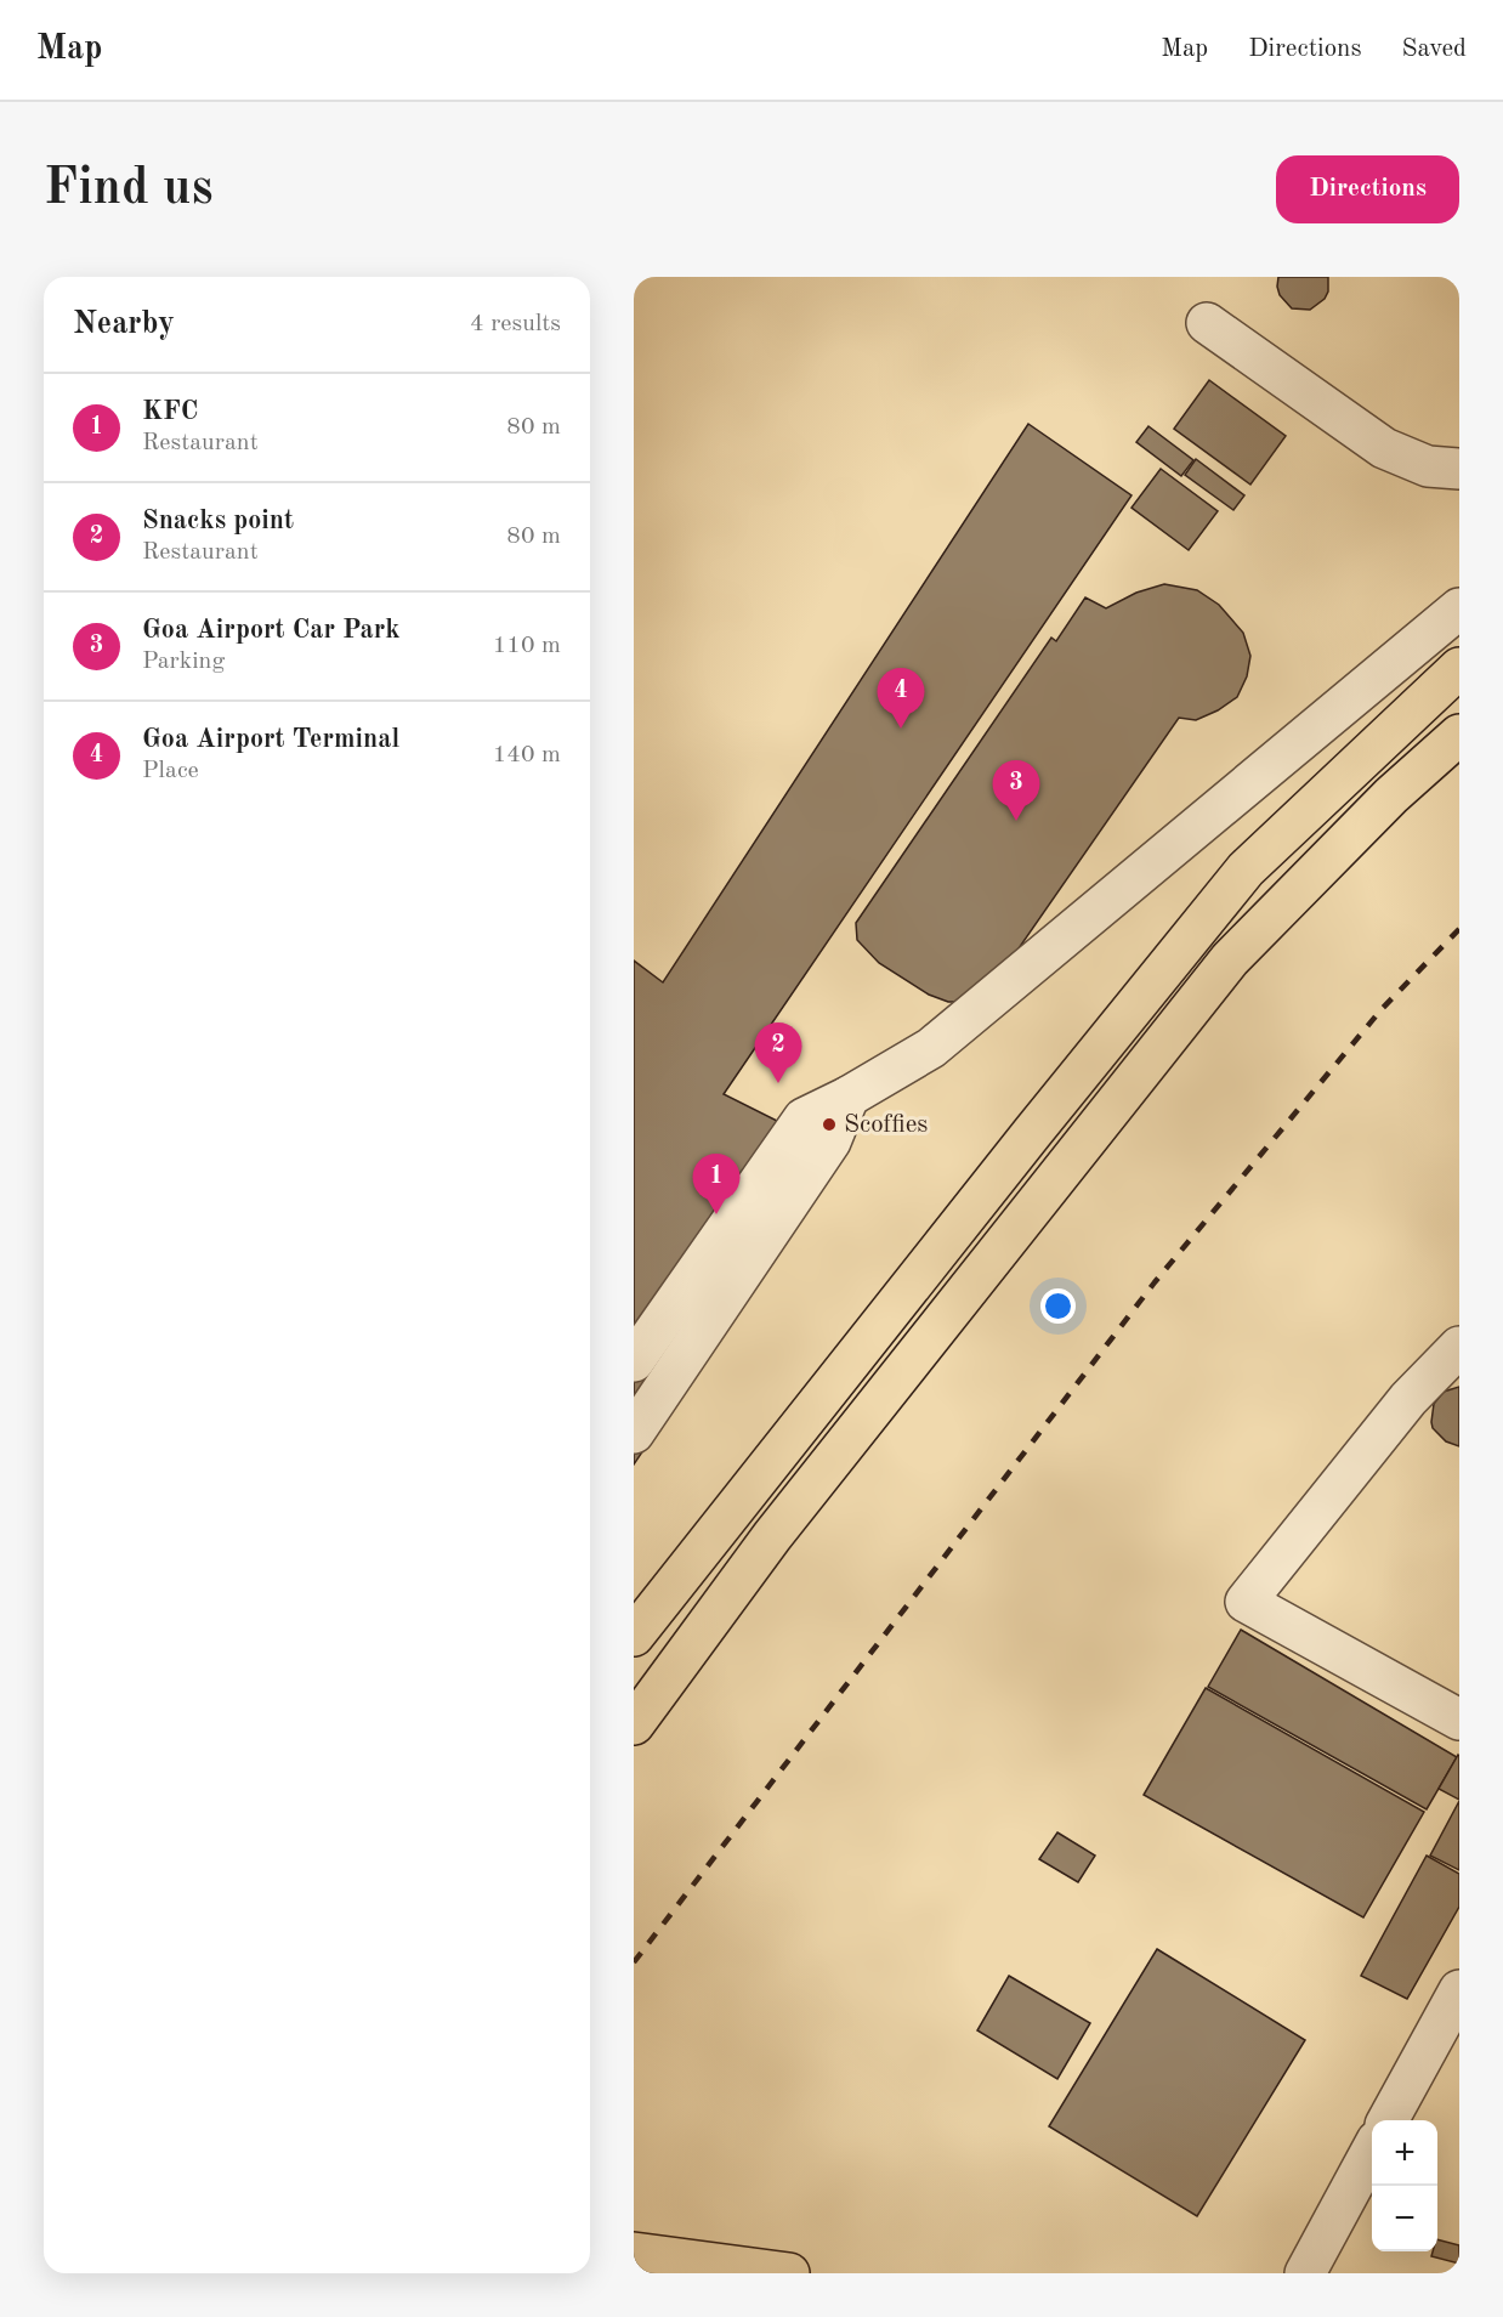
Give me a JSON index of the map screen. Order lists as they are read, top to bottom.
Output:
{
  "places": ["Scoffies"],
  "page": {
    "header": "Map",
    "nav": ["Map", "Directions", "Saved"],
    "buttons": "Directions",
    "title": "Find us",
    "heading": ["Nearby", "4 results"],
    "list": [
      {
        "mark": "1",
        "name": "KFC",
        "note": "Restaurant",
        "value": "80 m"
      },
      {
        "mark": "2",
        "name": "Snacks point",
        "note": "Restaurant",
        "value": "80 m"
      },
      {
        "mark": "3",
        "name": "Goa Airport Car Park",
        "note": "Parking",
        "value": "110 m"
      },
      {
        "mark": "4",
        "name": "Goa Airport Terminal",
        "note": "Place",
        "value": "140 m"
      }
    ],
    "pins": [
      "4",
      "3",
      "2",
      "1"
    ],
    "map_buttons": ["+", "−"]
  }
}
